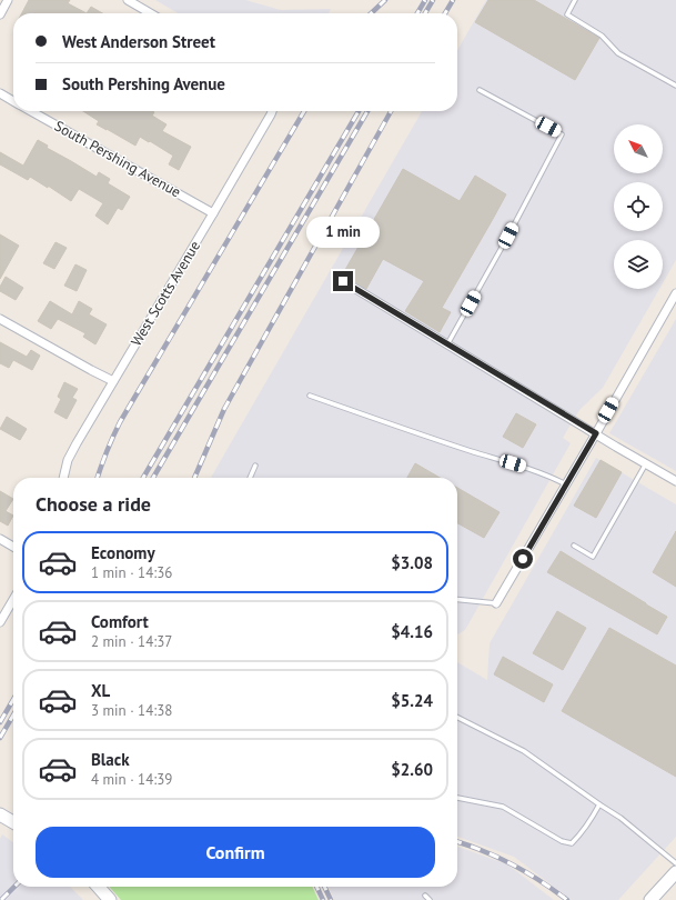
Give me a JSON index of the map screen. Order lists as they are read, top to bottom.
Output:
{
  "streets": {
    "street": ["South Pershing Avenue", "West Scotts Avenue"]
  },
  "crossings": [
    ["South Pershing Avenue", "West Scotts Avenue"]
  ],
  "north": "top left",
  "page": {
    "banner": ["West Anderson Street", "South Pershing Avenue"],
    "bubble": "1 min",
    "heading": "Choose a ride",
    "list": [
      {
        "name": "Economy",
        "note": "1 min · 14:36",
        "value": "$3.08"
      },
      {
        "name": "Comfort",
        "note": "2 min · 14:37",
        "value": "$4.16"
      },
      {
        "name": "XL",
        "note": "3 min · 14:38",
        "value": "$5.24"
      },
      {
        "name": "Black",
        "note": "4 min · 14:39",
        "value": "$2.60"
      }
    ],
    "buttons": "Confirm"
  }
}
